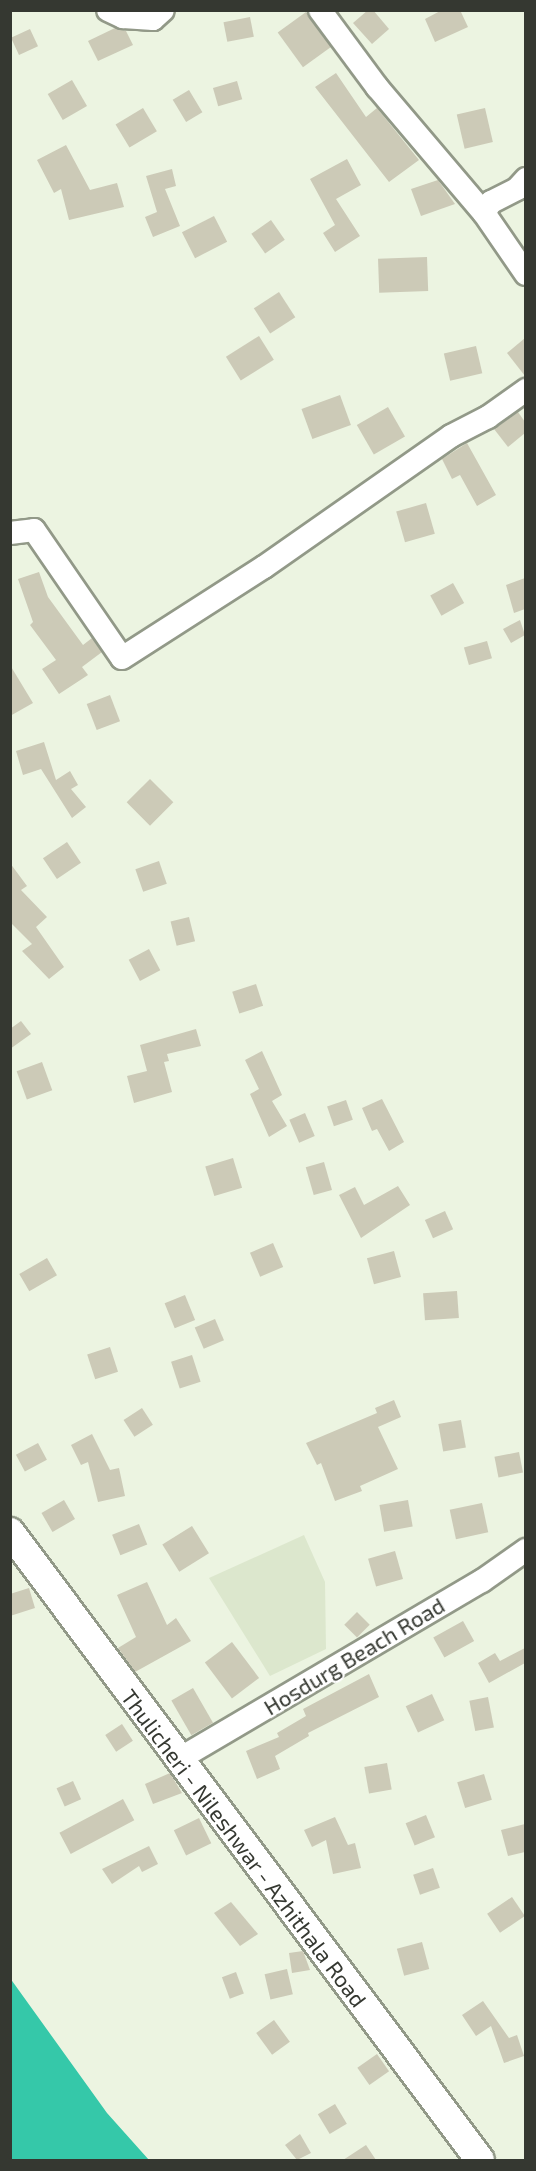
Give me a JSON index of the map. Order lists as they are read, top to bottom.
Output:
{
  "streets": {
    "main road": ["Thulicheri - Nileshwar - Azhithala Road"],
    "street": ["Hosdurg Beach Road"]
  },
  "crossings": [
    ["Hosdurg Beach Road", "Thulicheri - Nileshwar - Azhithala Road"]
  ]
}
